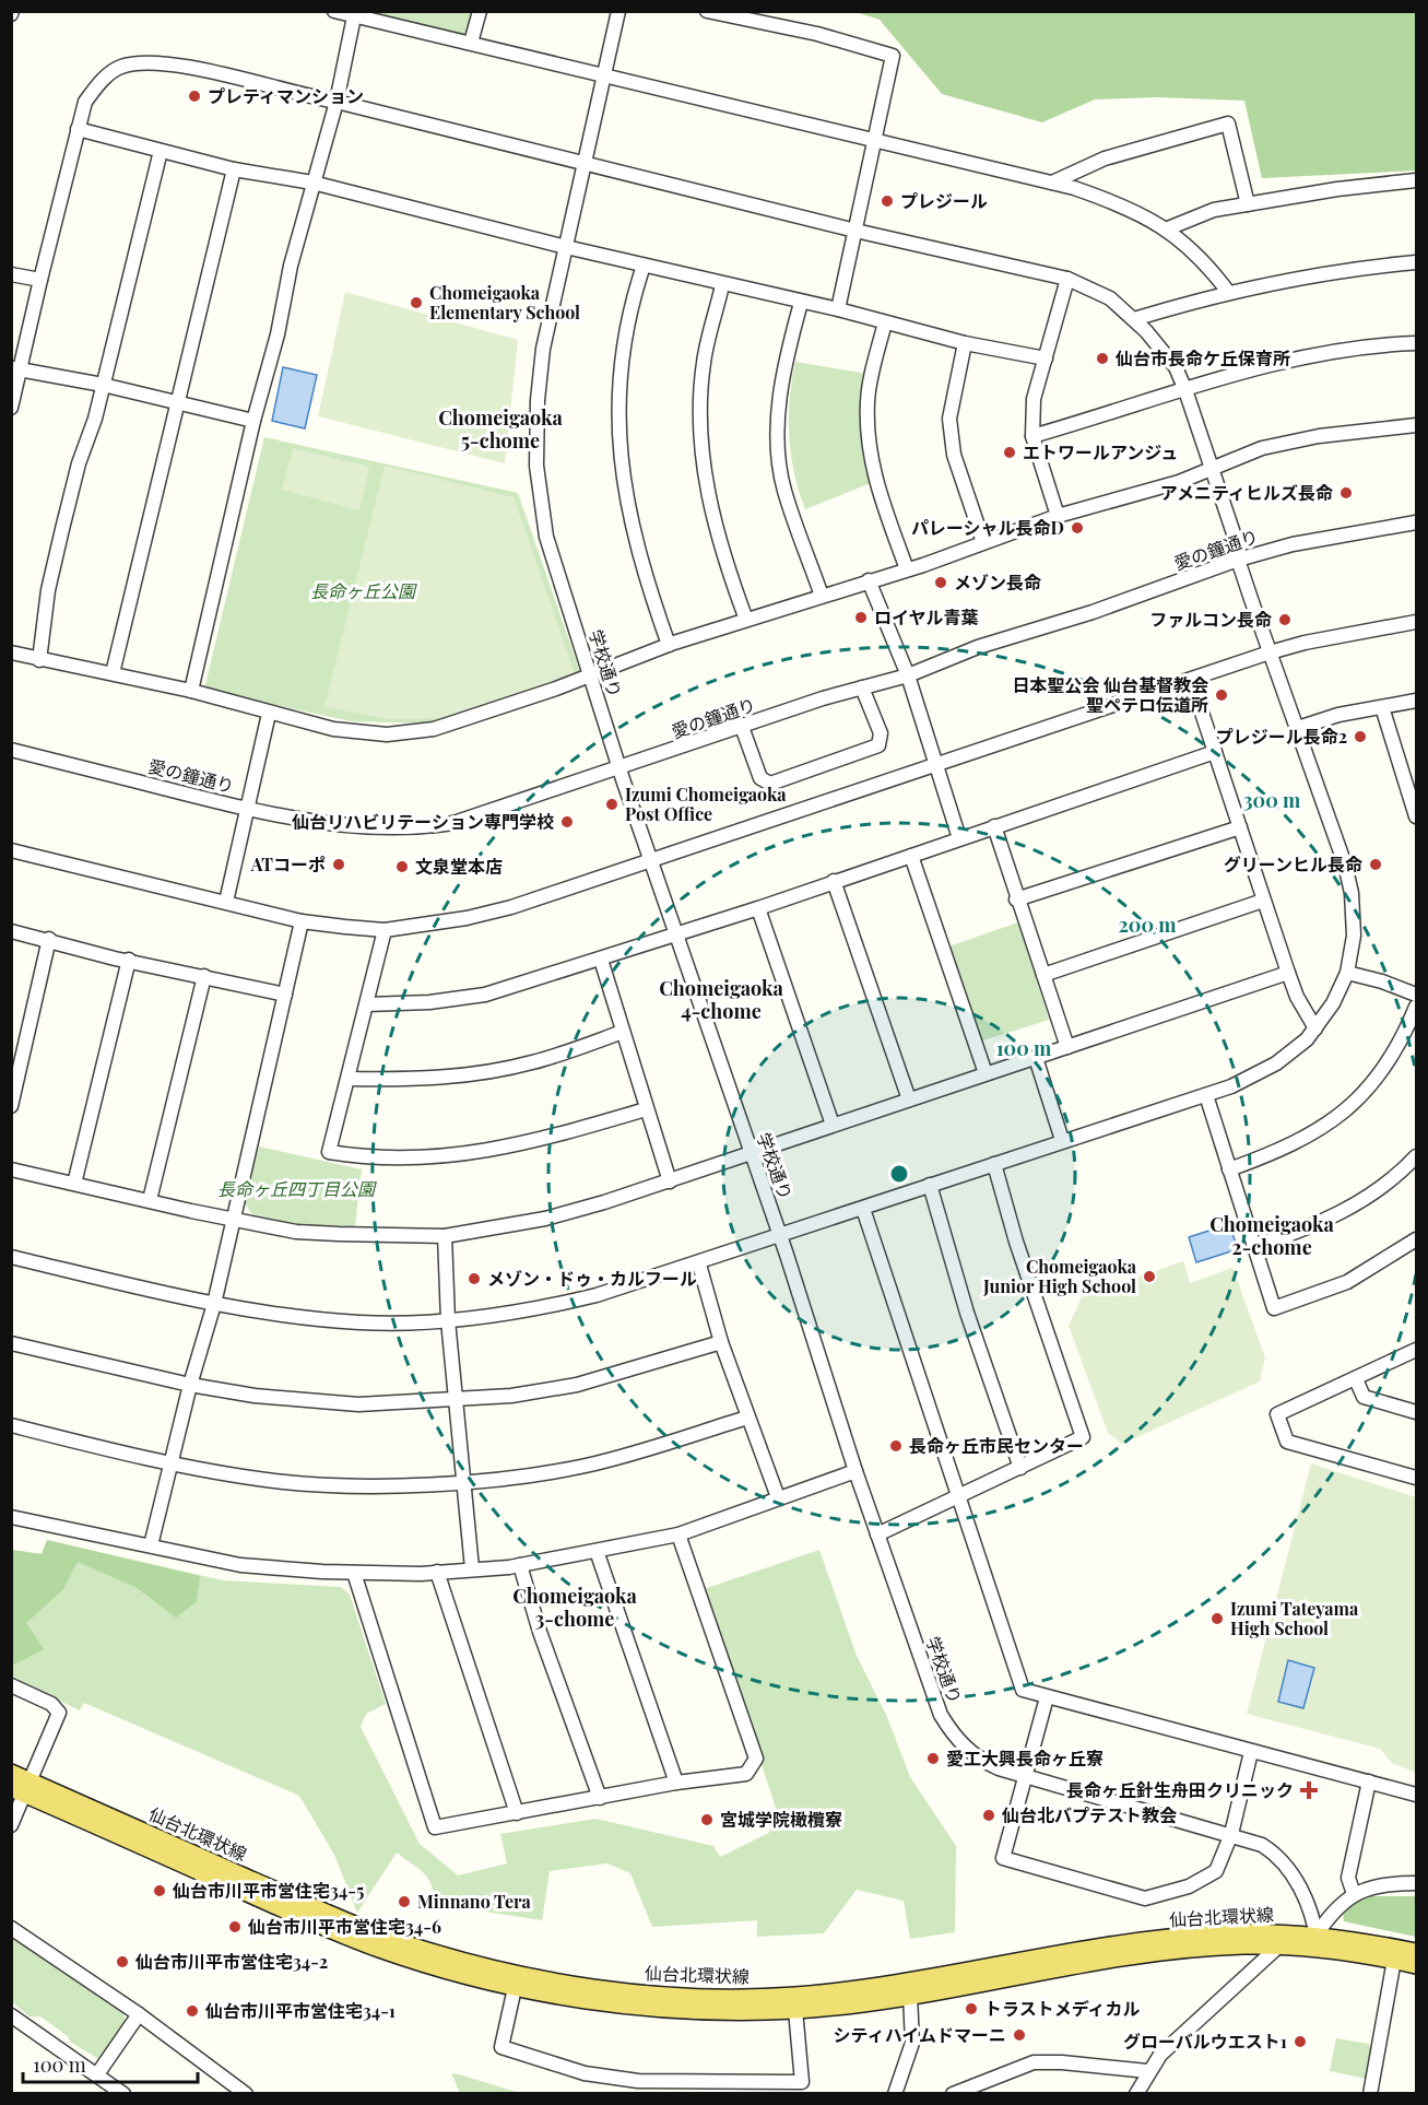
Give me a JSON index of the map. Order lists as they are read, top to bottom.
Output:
{
  "streets": {
    "main road": ["仙台北環状線"],
    "street": ["愛の鐘通り", "学校通り"]
  },
  "crossings": [
    ["愛の鐘通り", "学校通り"],
    ["学校通り", "仙台北環状線"]
  ],
  "districts": [
    "Chomeigaoka 5-chome",
    "Chomeigaoka 4-chome",
    "Chomeigaoka 2-chome",
    "Chomeigaoka 3-chome"
  ],
  "parks": ["長命ヶ丘公園", "長命ヶ丘四丁目公園"],
  "places": {
    "other": [
      "プレティマンション",
      "プレジール",
      "Chomeigaoka Elementary School",
      "仙台市長命ケ丘保育所",
      "エトワールアンジュ",
      "アメニティヒルズ長命",
      "パレーシャル長命D",
      "メゾン長命",
      "ロイヤル青葉",
      "ファルコン長命",
      "日本聖公会 仙台基督教会 聖ペテロ伝道所",
      "プレジール長命2",
      "Izumi Chomeigaoka Post Office",
      "仙台リハビリテーション専門学校",
      "ATコーポ",
      "グリーンヒル長命",
      "文泉堂本店",
      "Chomeigaoka Junior High School",
      "メゾン・ドゥ・カルフール",
      "長命ヶ丘市民センター",
      "Izumi Tateyama High School",
      "愛工大興長命ヶ丘寮",
      "仙台北バプテスト教会",
      "宮城学院橄欖寮",
      "仙台市川平市営住宅34-5",
      "Minnano Tera",
      "仙台市川平市営住宅34-6",
      "仙台市川平市営住宅34-2",
      "トラストメディカル",
      "仙台市川平市営住宅34-1",
      "シティハイムドマーニ",
      "グローバルウエスト1"
    ],
    "health": ["長命ヶ丘針生舟田クリニック"]
  },
  "scale_bar": "100 m",
  "rings": ["300 m", "200 m", "100 m"]
}
